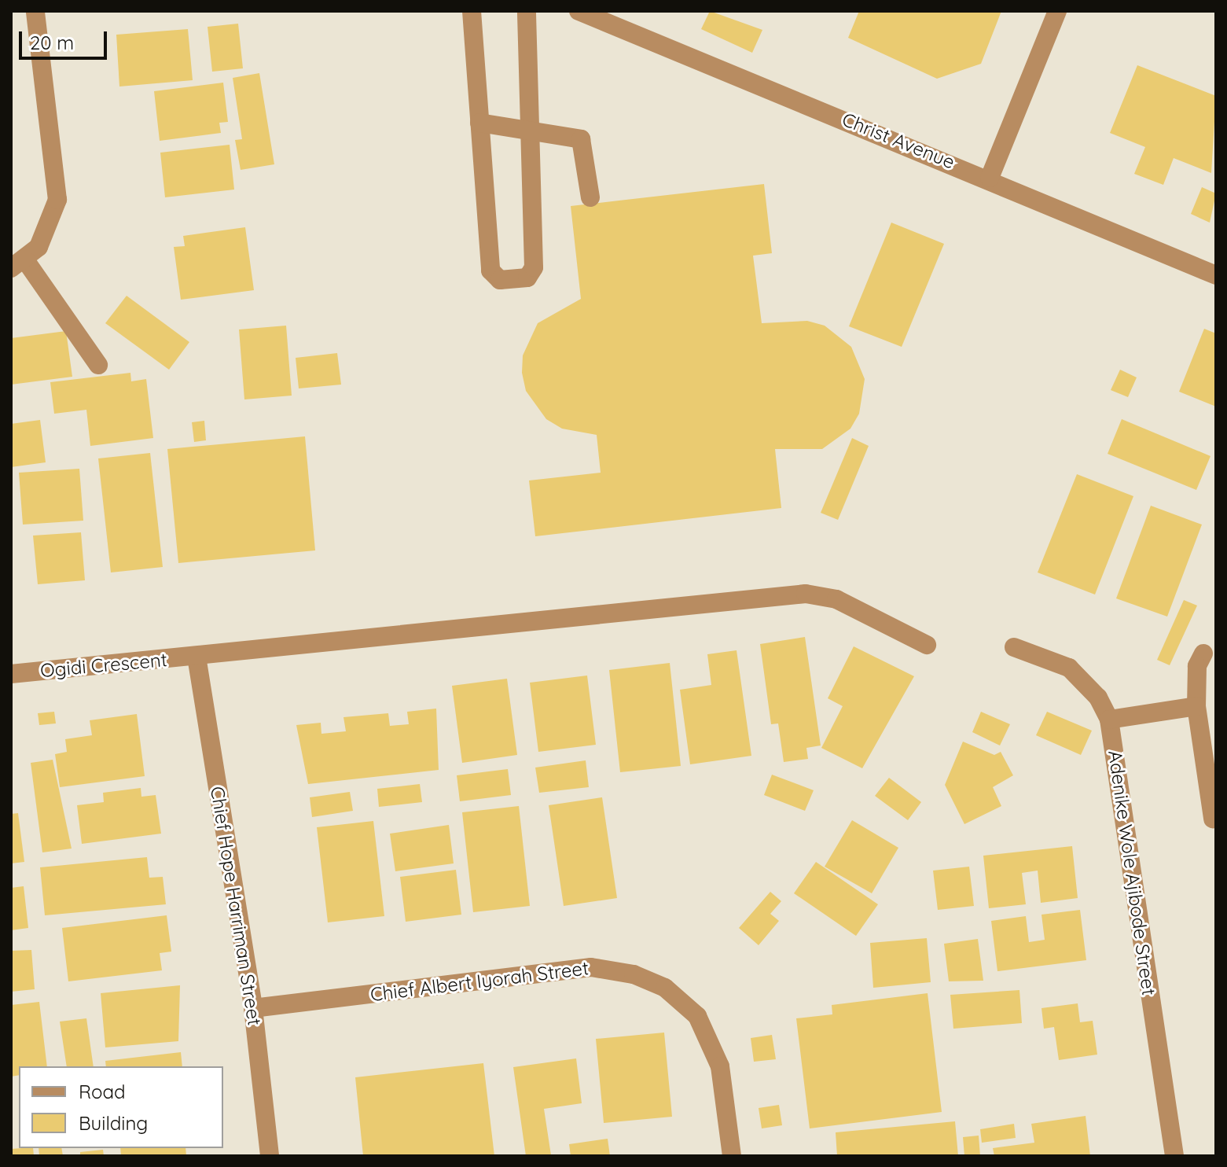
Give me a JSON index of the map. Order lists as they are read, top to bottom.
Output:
{
  "streets": {
    "street": [
      "Christ Avenue",
      "Ogidi Crescent",
      "Adenike Wole Ajibode Street",
      "Chief Hope Harriman Street",
      "Chief Albert Iyorah Street"
    ]
  },
  "crossings": [
    ["Ogidi Crescent", "Chief Hope Harriman Street"],
    ["Chief Hope Harriman Street", "Chief Albert Iyorah Street"]
  ],
  "legend": ["Road", "Building"],
  "scale_bar": "20 m"
}
